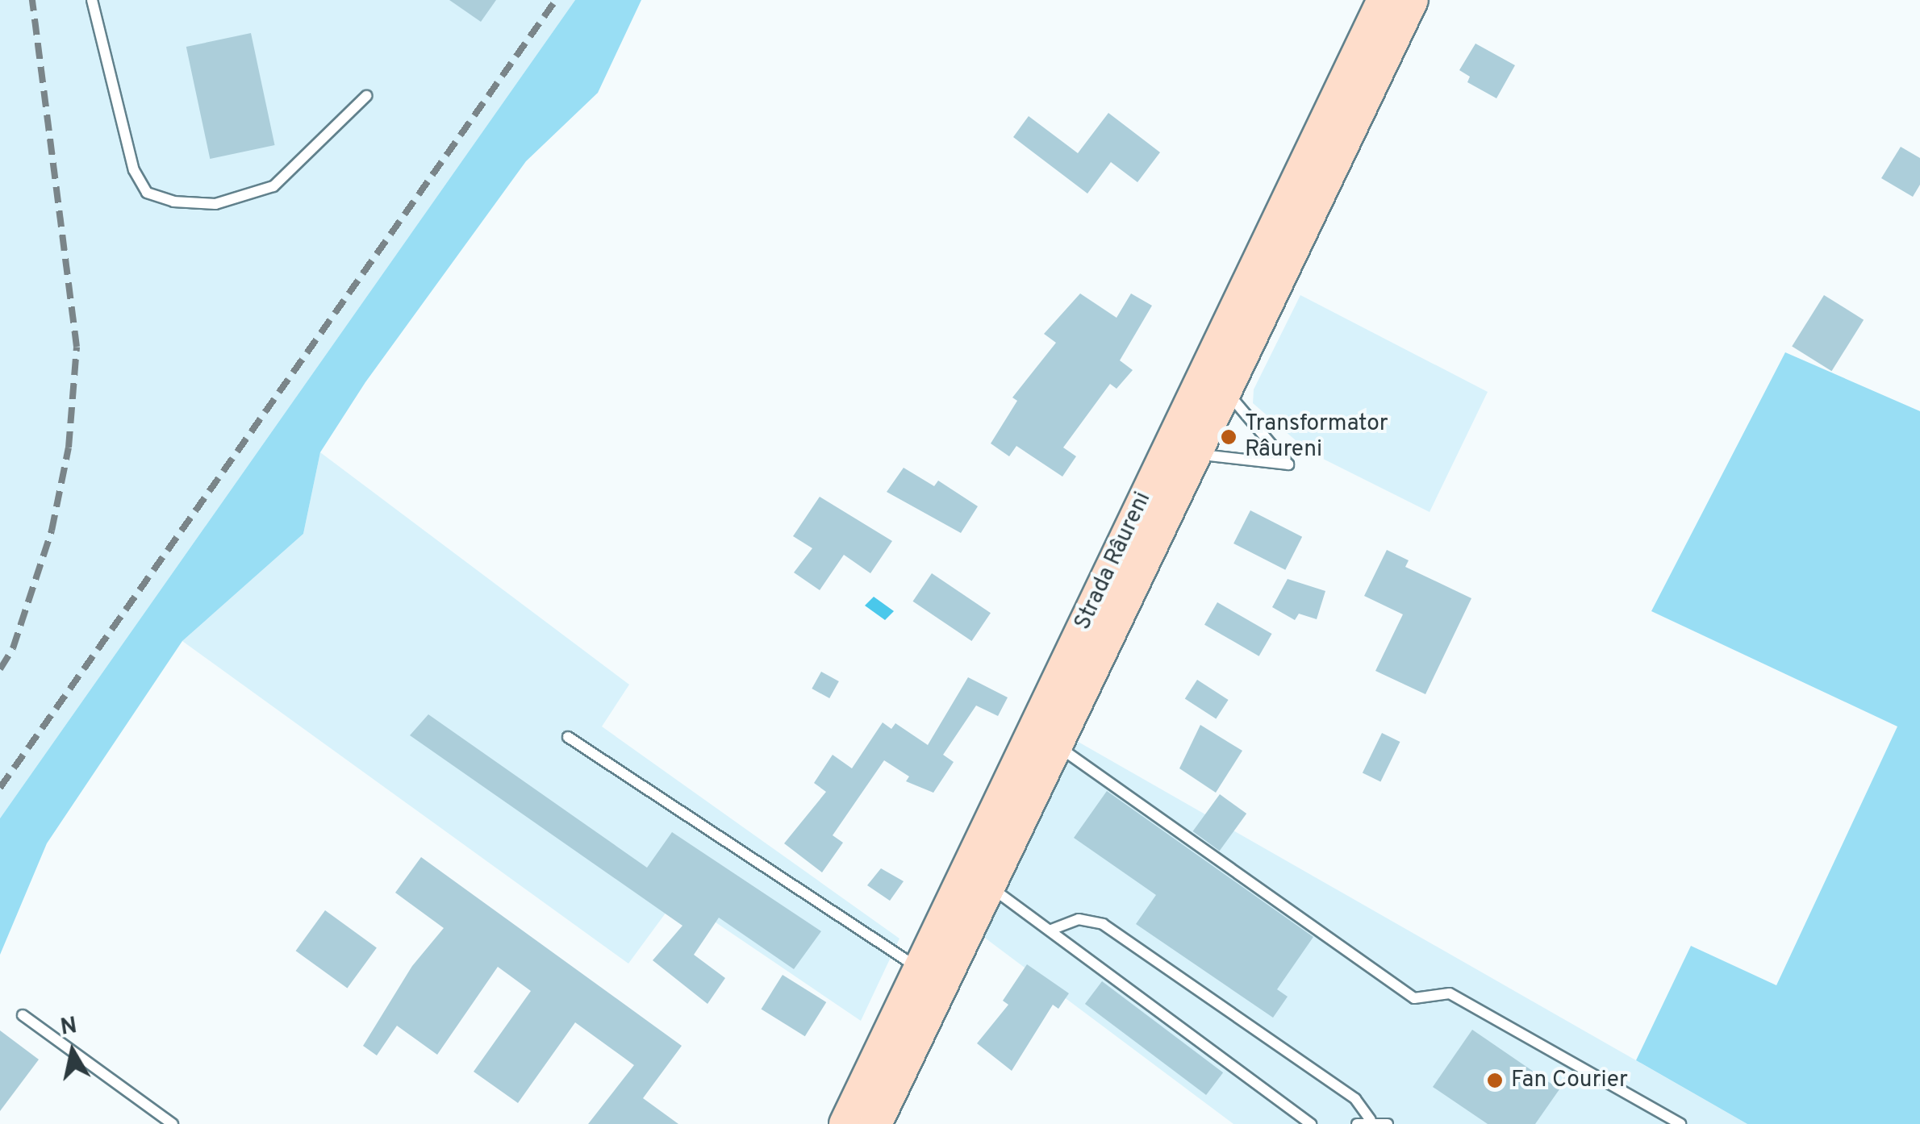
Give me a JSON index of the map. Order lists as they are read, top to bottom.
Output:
{
  "streets": {
    "main road": ["Strada Râureni"]
  },
  "places": ["Transformator Râureni", "Fan Courier"],
  "north": "top"
}
